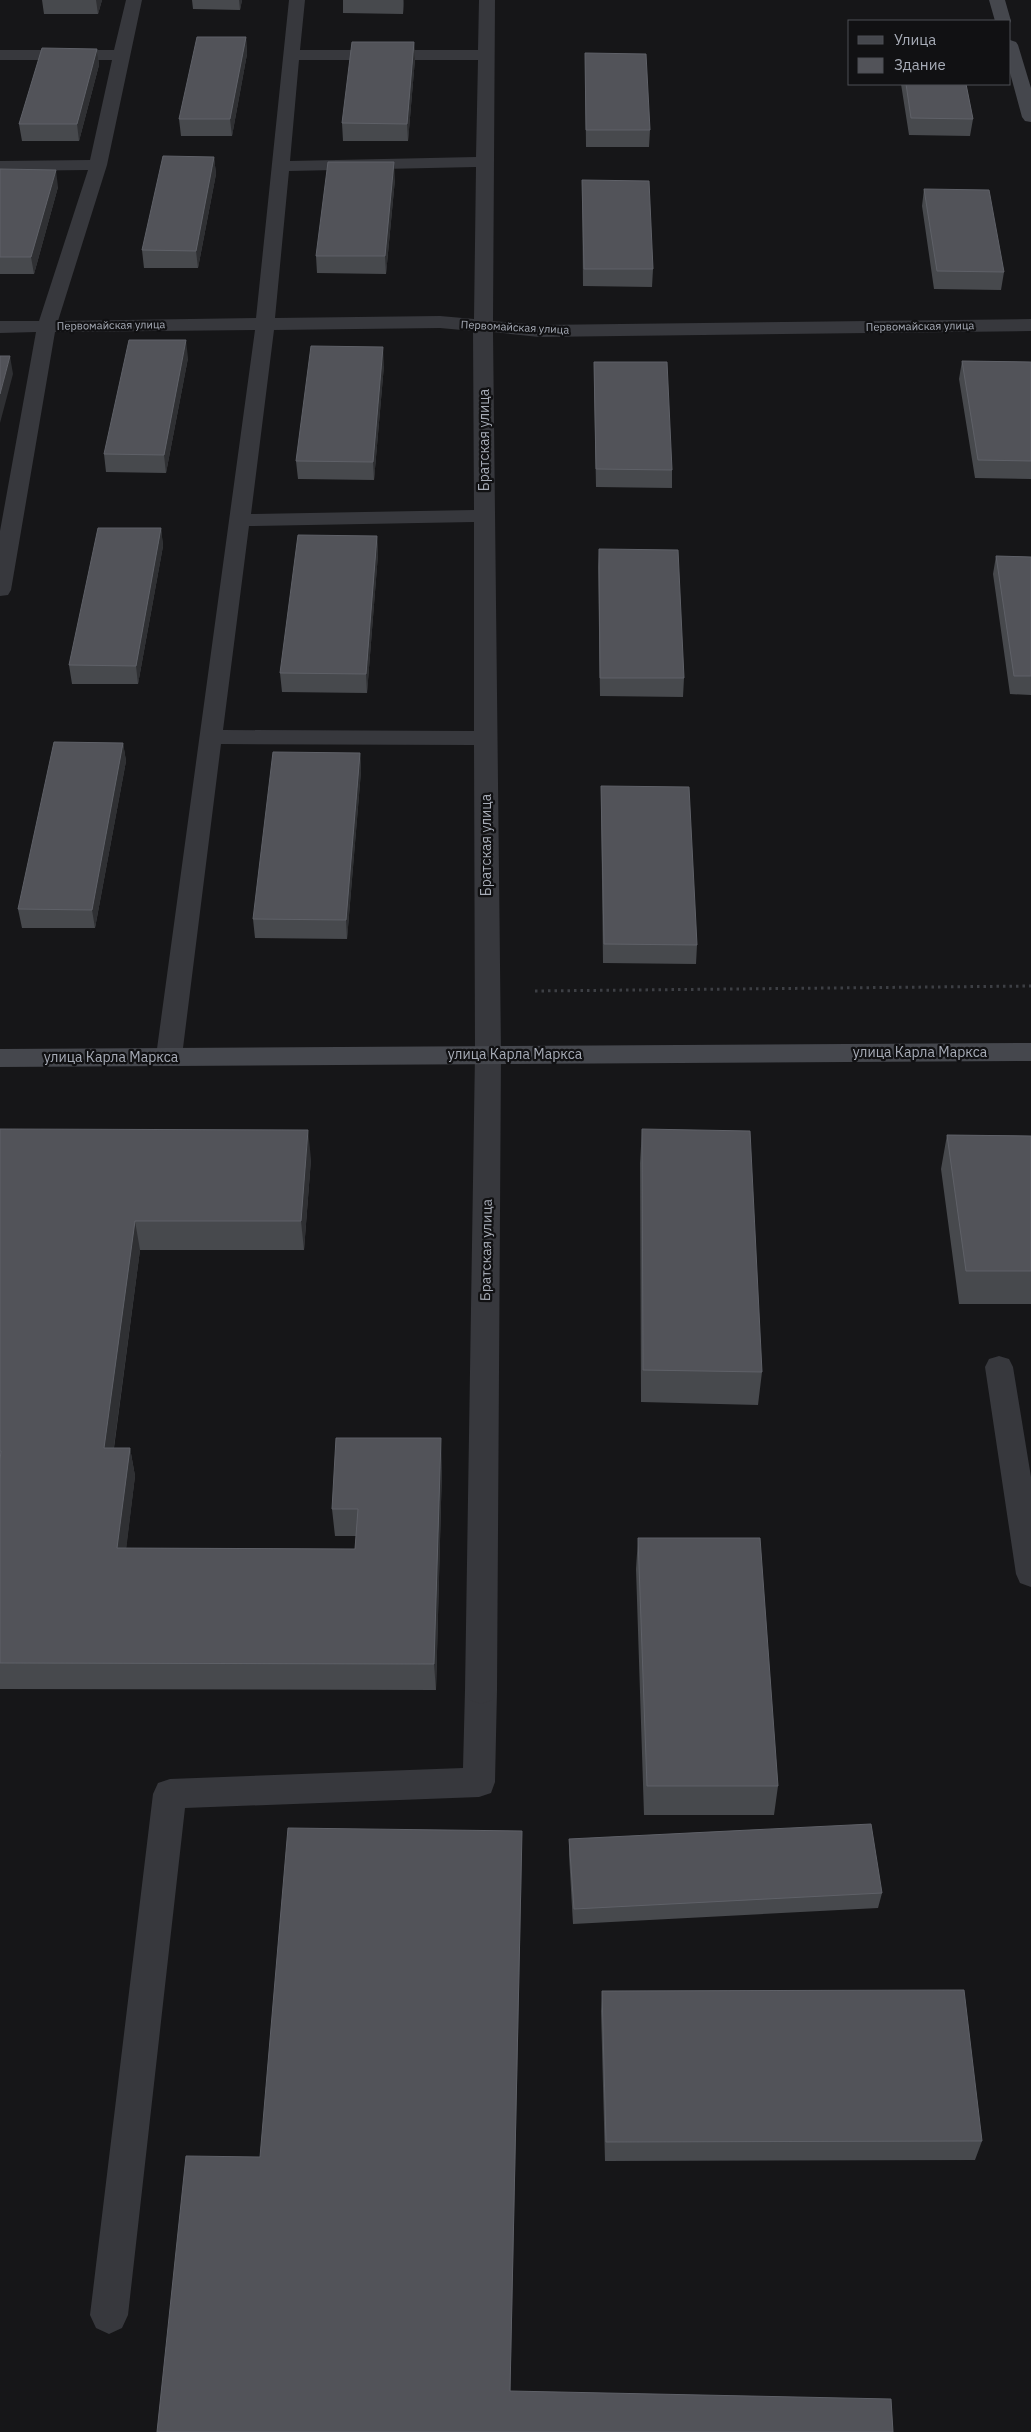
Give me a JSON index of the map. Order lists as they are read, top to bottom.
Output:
{
  "streets": {
    "main road": ["улица Карла Маркса"],
    "street": ["Первомайская улица", "Братская улица"]
  },
  "crossings": [
    ["Первомайская улица", "Братская улица"],
    ["Братская улица", "улица Карла Маркса"]
  ],
  "legend": ["Улица", "Здание"]
}
